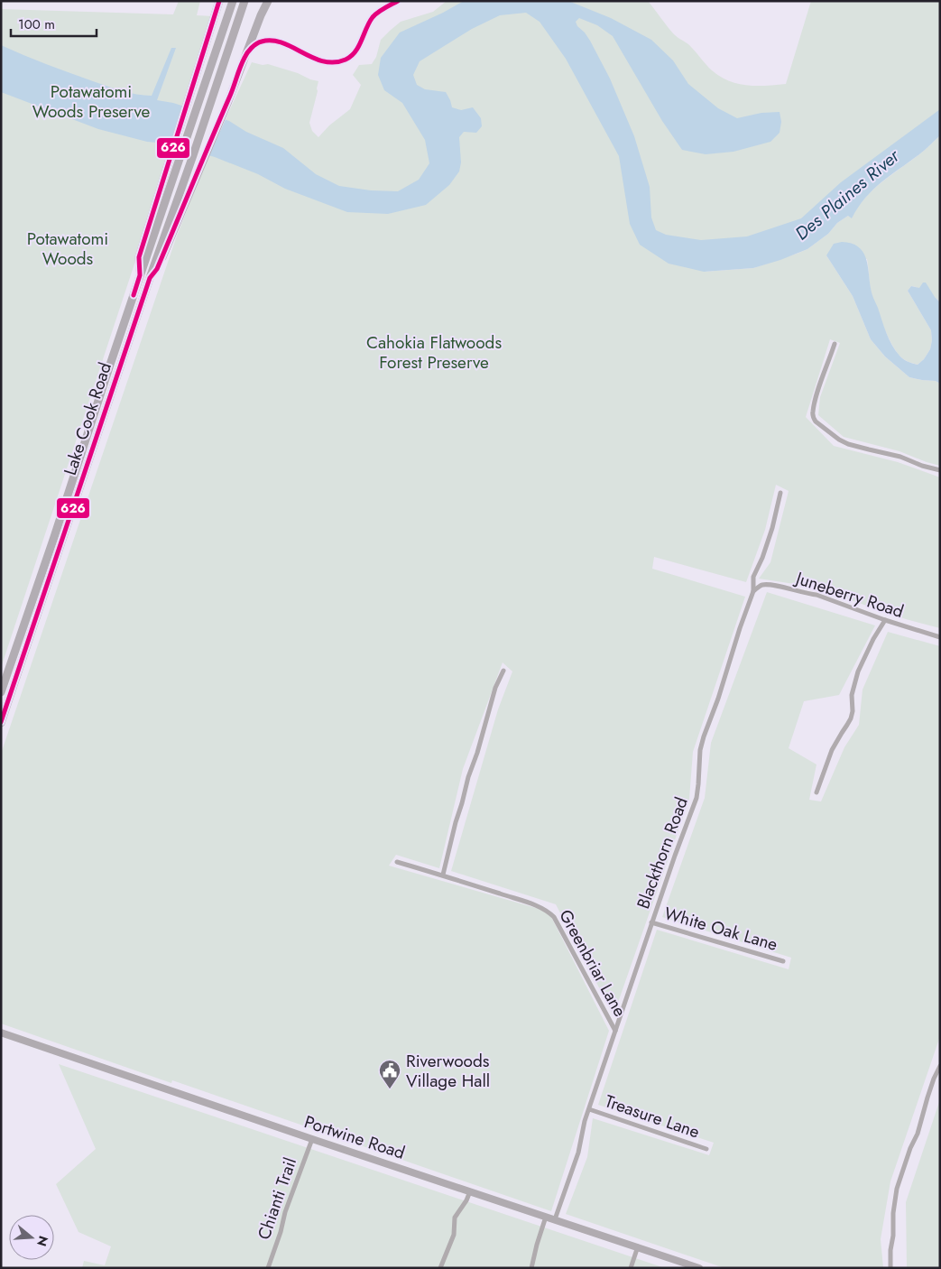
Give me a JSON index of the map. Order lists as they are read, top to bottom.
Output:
{
  "streets": {
    "main road": ["Lake Cook Road"],
    "street": [
      "Juneberry Road",
      "Blackthorn Road",
      "White Oak Lane",
      "Greenbriar Lane",
      "Treasure Lane",
      "Portwine Road",
      "Chianti Trail"
    ]
  },
  "crossings": [
    ["Juneberry Road", "Blackthorn Road"],
    ["Blackthorn Road", "White Oak Lane"],
    ["Blackthorn Road", "Greenbriar Lane"],
    ["Blackthorn Road", "Treasure Lane"],
    ["Blackthorn Road", "Portwine Road"],
    ["Portwine Road", "Chianti Trail"]
  ],
  "water": ["Des Plaines River"],
  "parks": ["Potawatomi Woods Preserve", "Potawatomi Woods", "Cahokia Flatwoods Forest Preserve"],
  "places": {
    "public building": ["Riverwoods Village Hall"]
  },
  "lines": ["transit line 626"],
  "scale_bar": "100 m",
  "north": "right"
}
